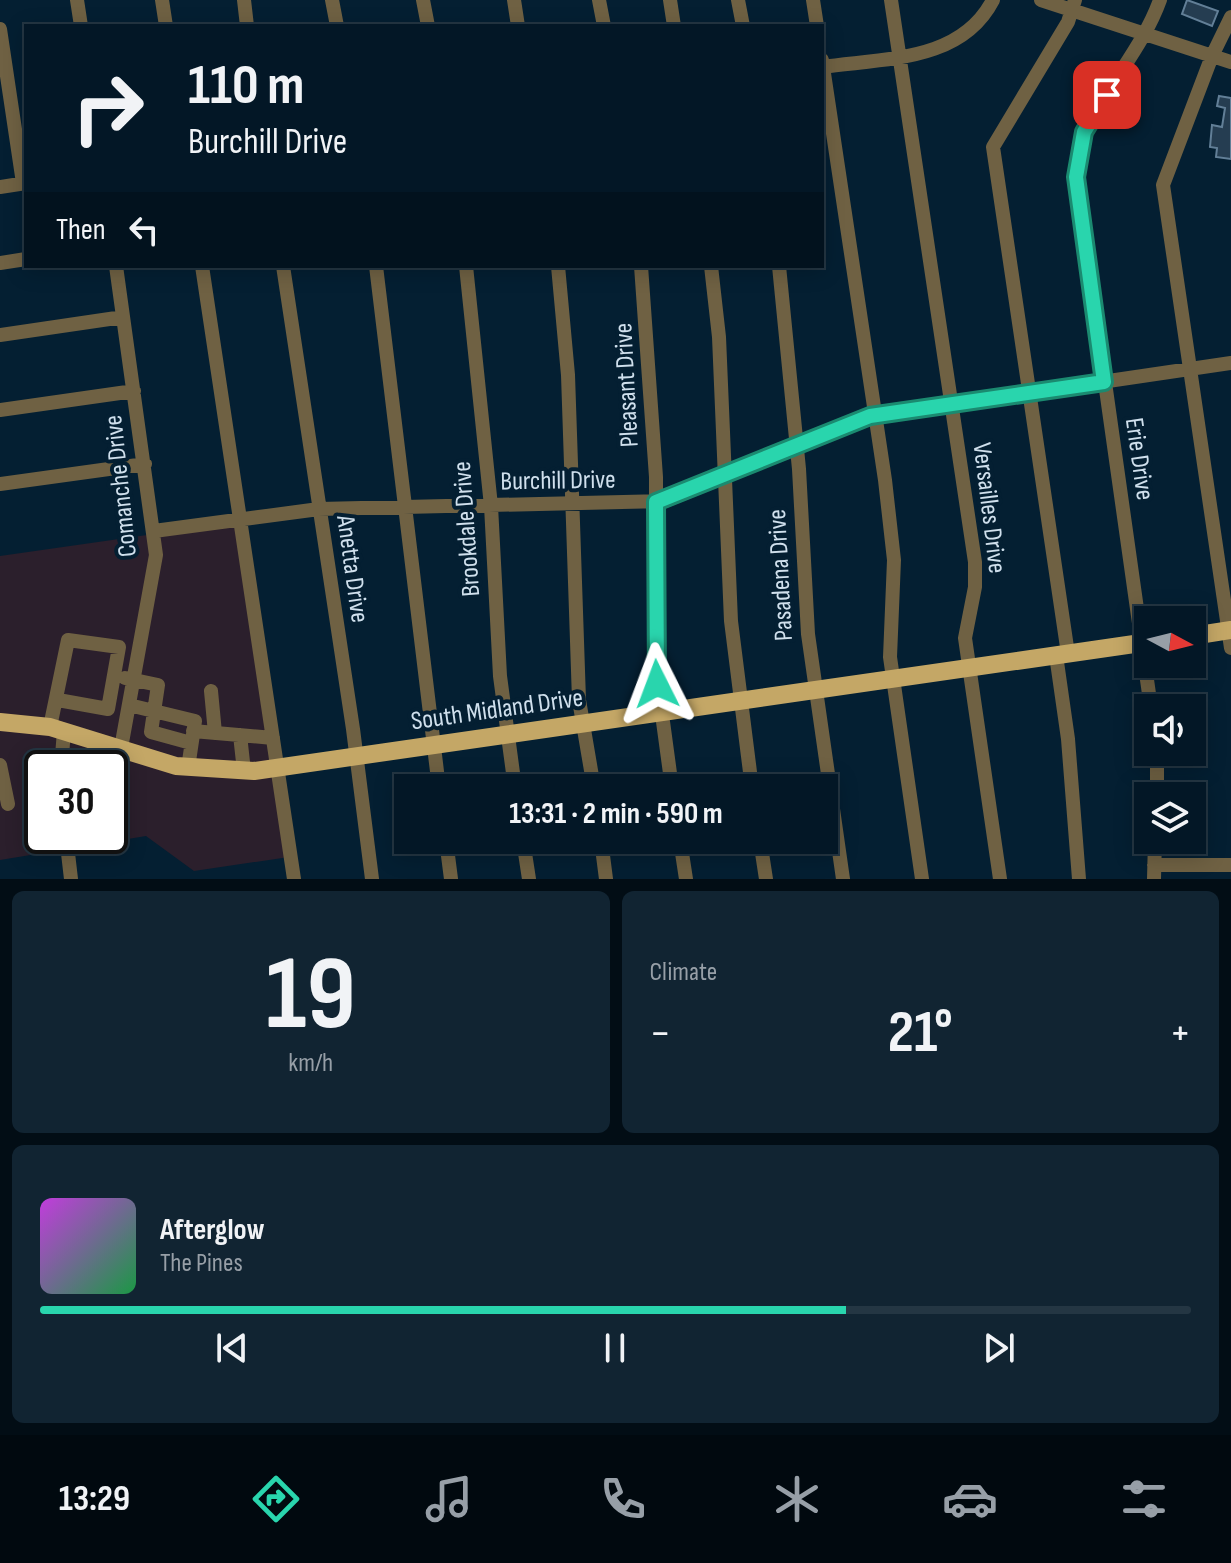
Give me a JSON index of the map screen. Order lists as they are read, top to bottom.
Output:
{
  "streets": {
    "main road": ["South Midland Drive"],
    "street": [
      "Pleasant Drive",
      "Erie Drive",
      "Burchill Drive",
      "Comanche Drive",
      "Versailles Drive",
      "Brookdale Drive",
      "Anetta Drive",
      "Pasadena Drive"
    ]
  },
  "crossings": [
    ["Pleasant Drive", "Burchill Drive"],
    ["Pleasant Drive", "South Midland Drive"],
    ["Erie Drive", "Burchill Drive"],
    ["Burchill Drive", "Comanche Drive"],
    ["Burchill Drive", "Versailles Drive"],
    ["Burchill Drive", "Brookdale Drive"],
    ["Burchill Drive", "Anetta Drive"],
    ["Burchill Drive", "Pasadena Drive"],
    ["Comanche Drive", "South Midland Drive"],
    ["Versailles Drive", "South Midland Drive"],
    ["Brookdale Drive", "South Midland Drive"],
    ["Anetta Drive", "South Midland Drive"],
    ["Pasadena Drive", "South Midland Drive"]
  ],
  "north": "right",
  "page": {
    "turn": ["110 m", "Burchill Drive"],
    "then": "Then",
    "limit": "30",
    "trip": "13:31 · 2 min · 590 m",
    "tile": [
      ["19", "km/h"],
      "Climate"
    ],
    "heat": ["−", "21°", "+"],
    "song": ["Afterglow", "The Pines"],
    "tabs": "13:29"
  }
}
